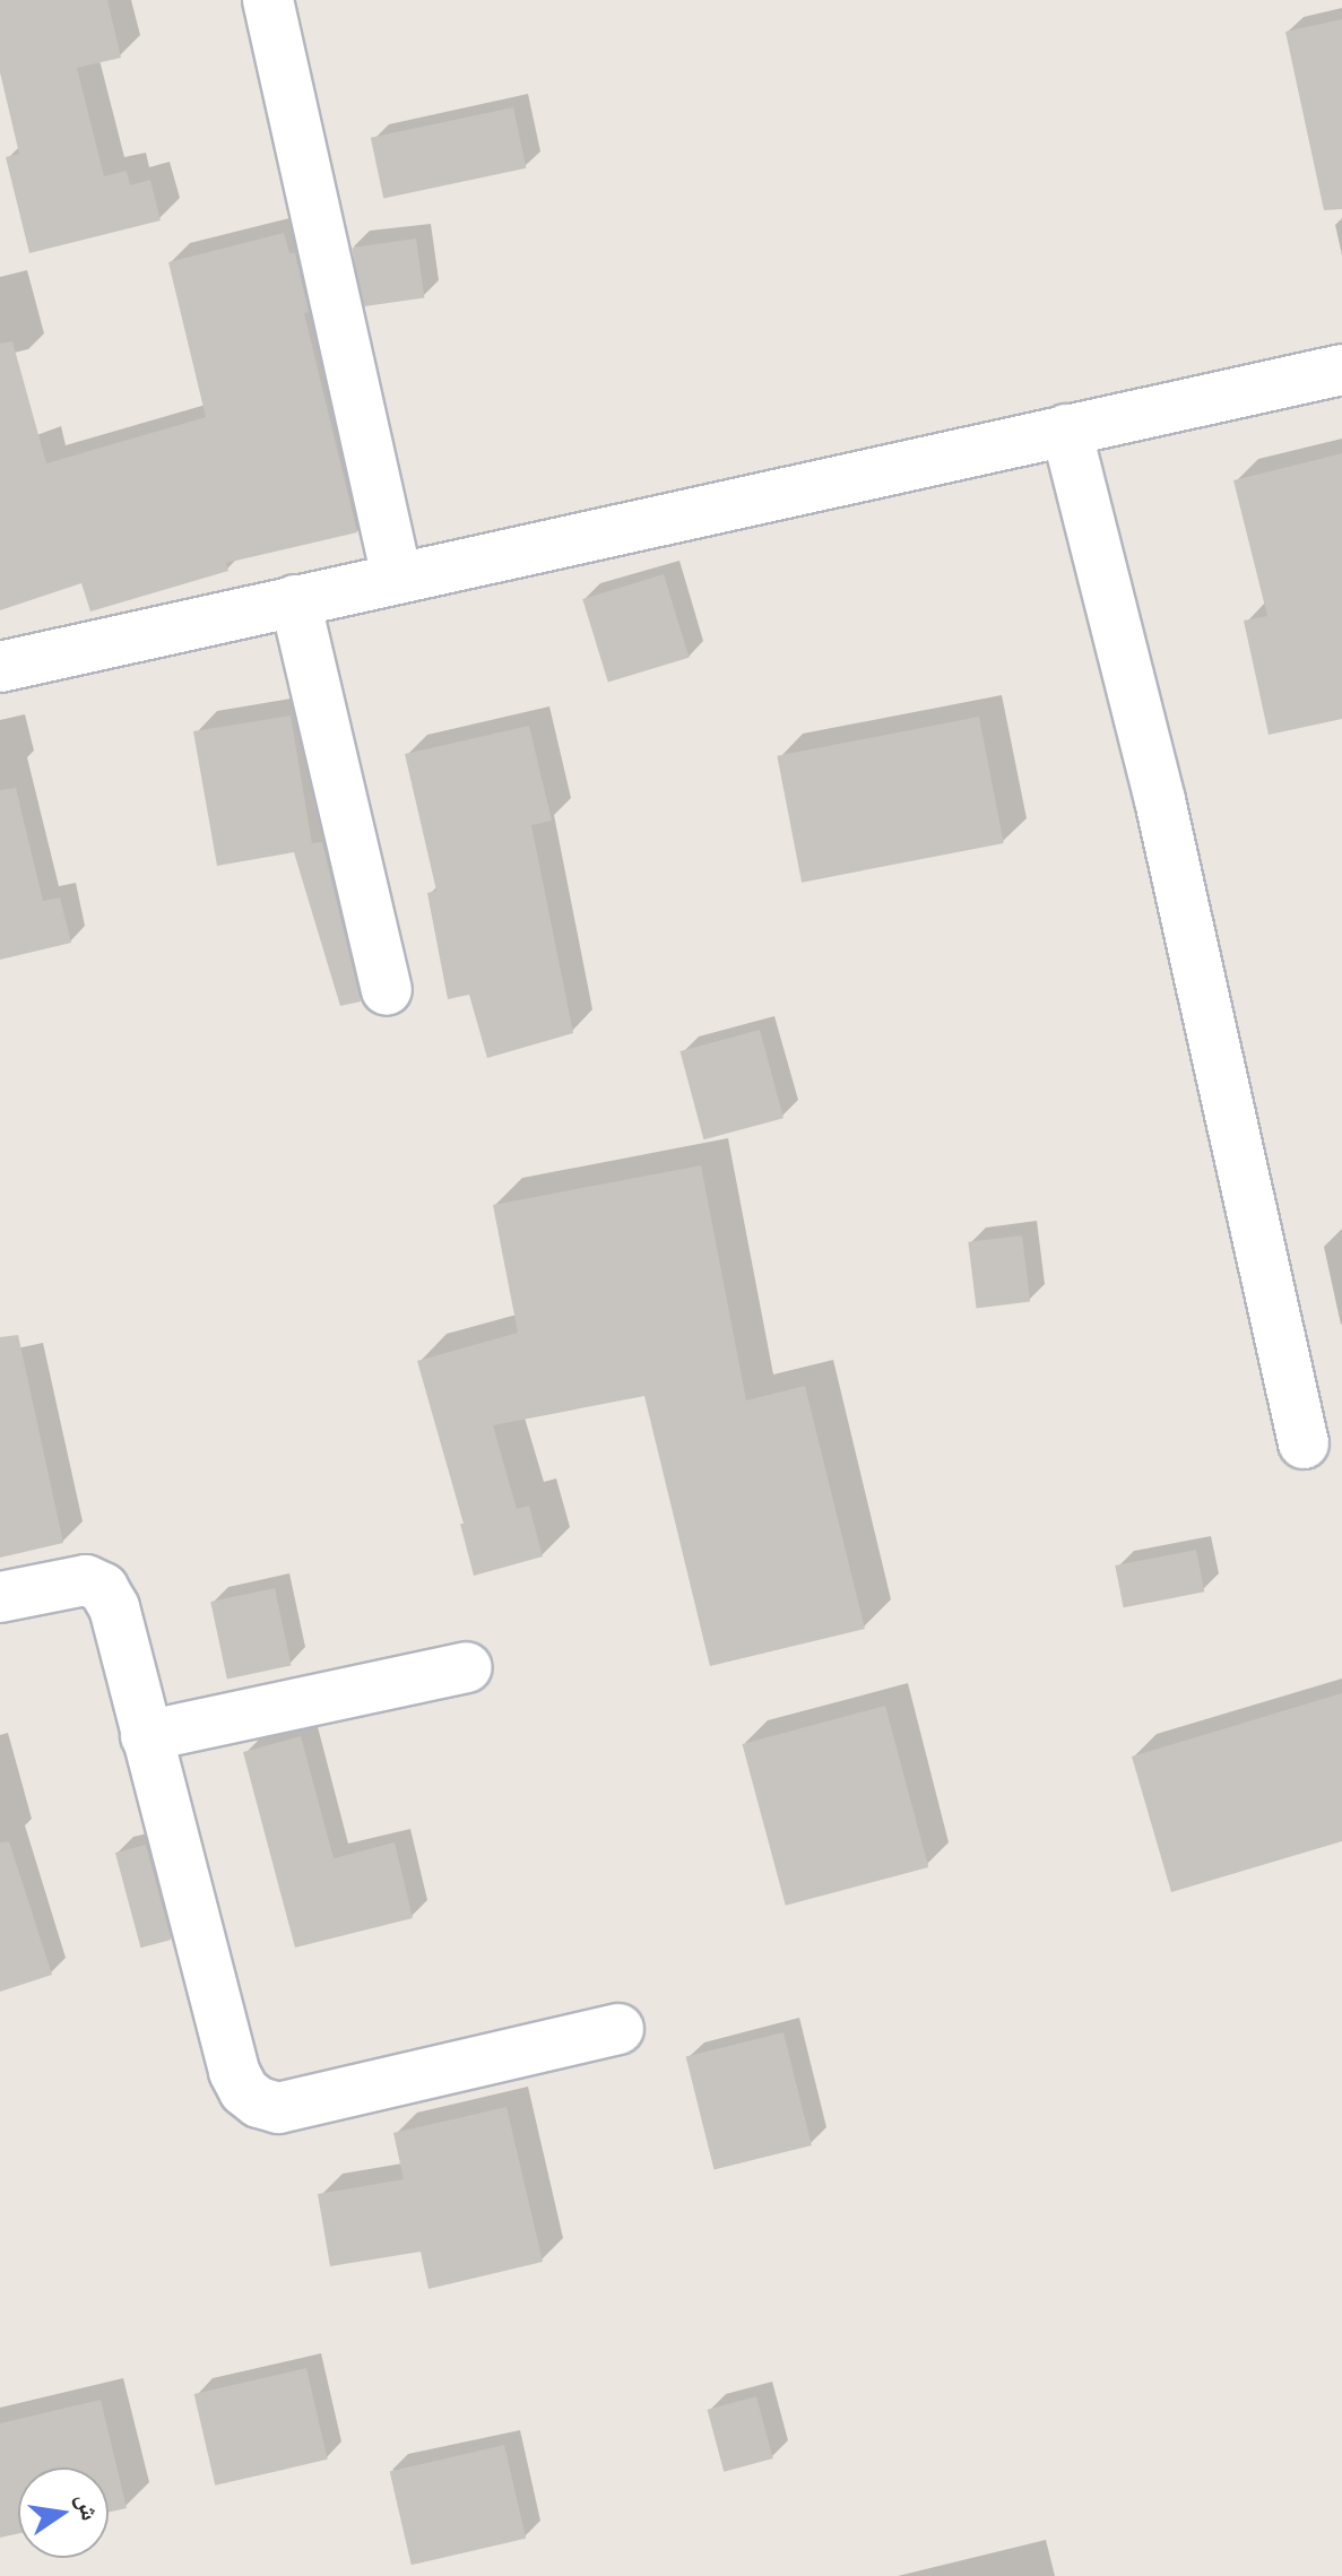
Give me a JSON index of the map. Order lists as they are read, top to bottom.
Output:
{
  "north": "right"
}
